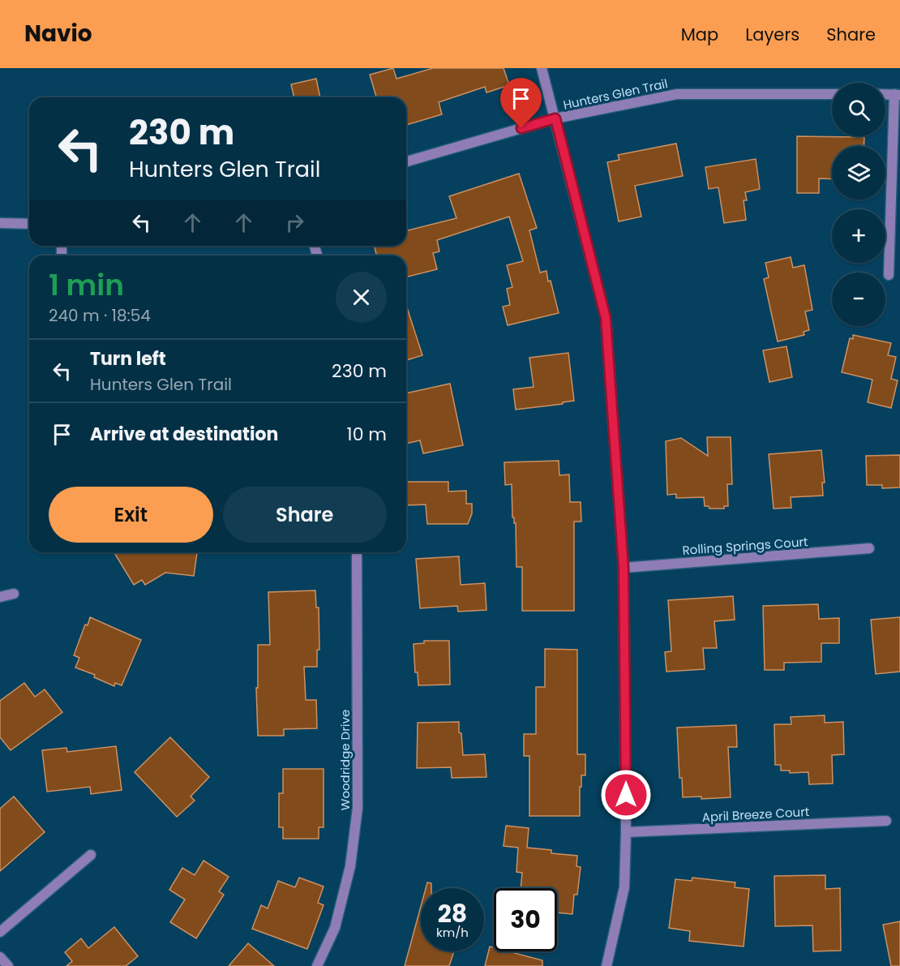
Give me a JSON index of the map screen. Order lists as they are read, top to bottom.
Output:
{
  "streets": {
    "street": [
      "Hunters Glen Trail",
      "Rolling Springs Court",
      "Woodridge Drive",
      "April Breeze Court"
    ]
  },
  "page": {
    "header": "Navio",
    "nav": ["Map", "Layers", "Share"],
    "map_buttons": ["+", "−"],
    "turn": ["230 m", "Hunters Glen Trail"],
    "heading": ["1 min", "240 m · 18:54"],
    "list": [
      {
        "name": "Turn left",
        "note": "Hunters Glen Trail",
        "value": "230 m"
      },
      {
        "name": "Arrive at destination",
        "value": "10 m"
      }
    ],
    "buttons": ["Exit", "Share"],
    "speed": "28 km/h",
    "limit": "30"
  }
}
